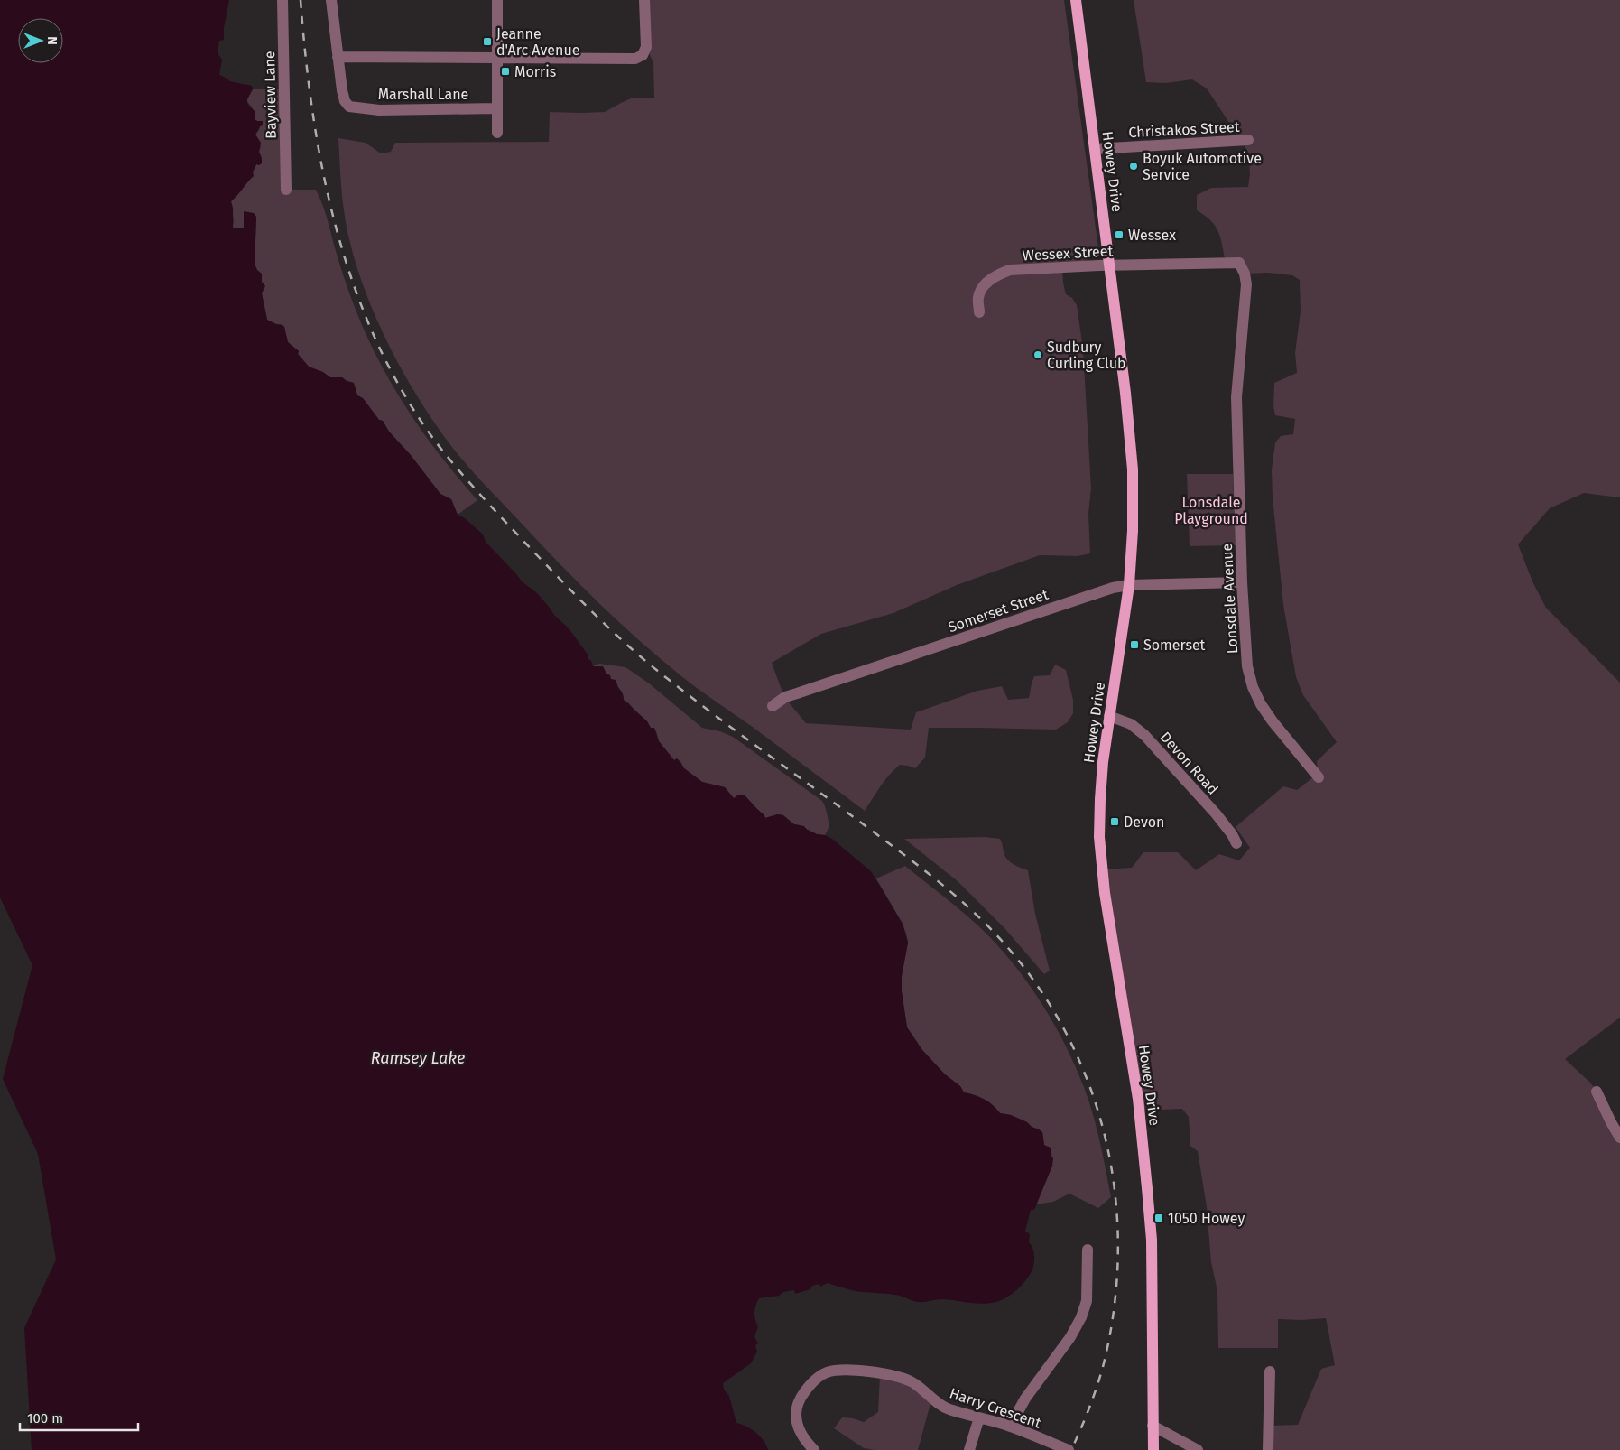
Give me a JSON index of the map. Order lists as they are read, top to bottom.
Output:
{
  "streets": {
    "main road": ["Howey Drive"],
    "street": [
      "Marshall Lane",
      "Bayview Lane",
      "Christakos Street",
      "Wessex Street",
      "Lonsdale Avenue",
      "Somerset Street",
      "Devon Road",
      "Harry Crescent"
    ]
  },
  "crossings": [
    ["Christakos Street", "Howey Drive"],
    ["Howey Drive", "Wessex Street"],
    ["Howey Drive", "Somerset Street"],
    ["Howey Drive", "Devon Road"],
    ["Wessex Street", "Lonsdale Avenue"],
    ["Lonsdale Avenue", "Somerset Street"]
  ],
  "water": ["Ramsey Lake"],
  "parks": ["Lonsdale Playground"],
  "places": {
    "transit": [
      "Jeanne d'Arc Avenue",
      "Morris",
      "Wessex",
      "Somerset",
      "Devon",
      "1050 Howey"
    ],
    "other": ["Boyuk Automotive Service", "Sudbury Curling Club"]
  },
  "scale_bar": "100 m",
  "north": "right"
}
